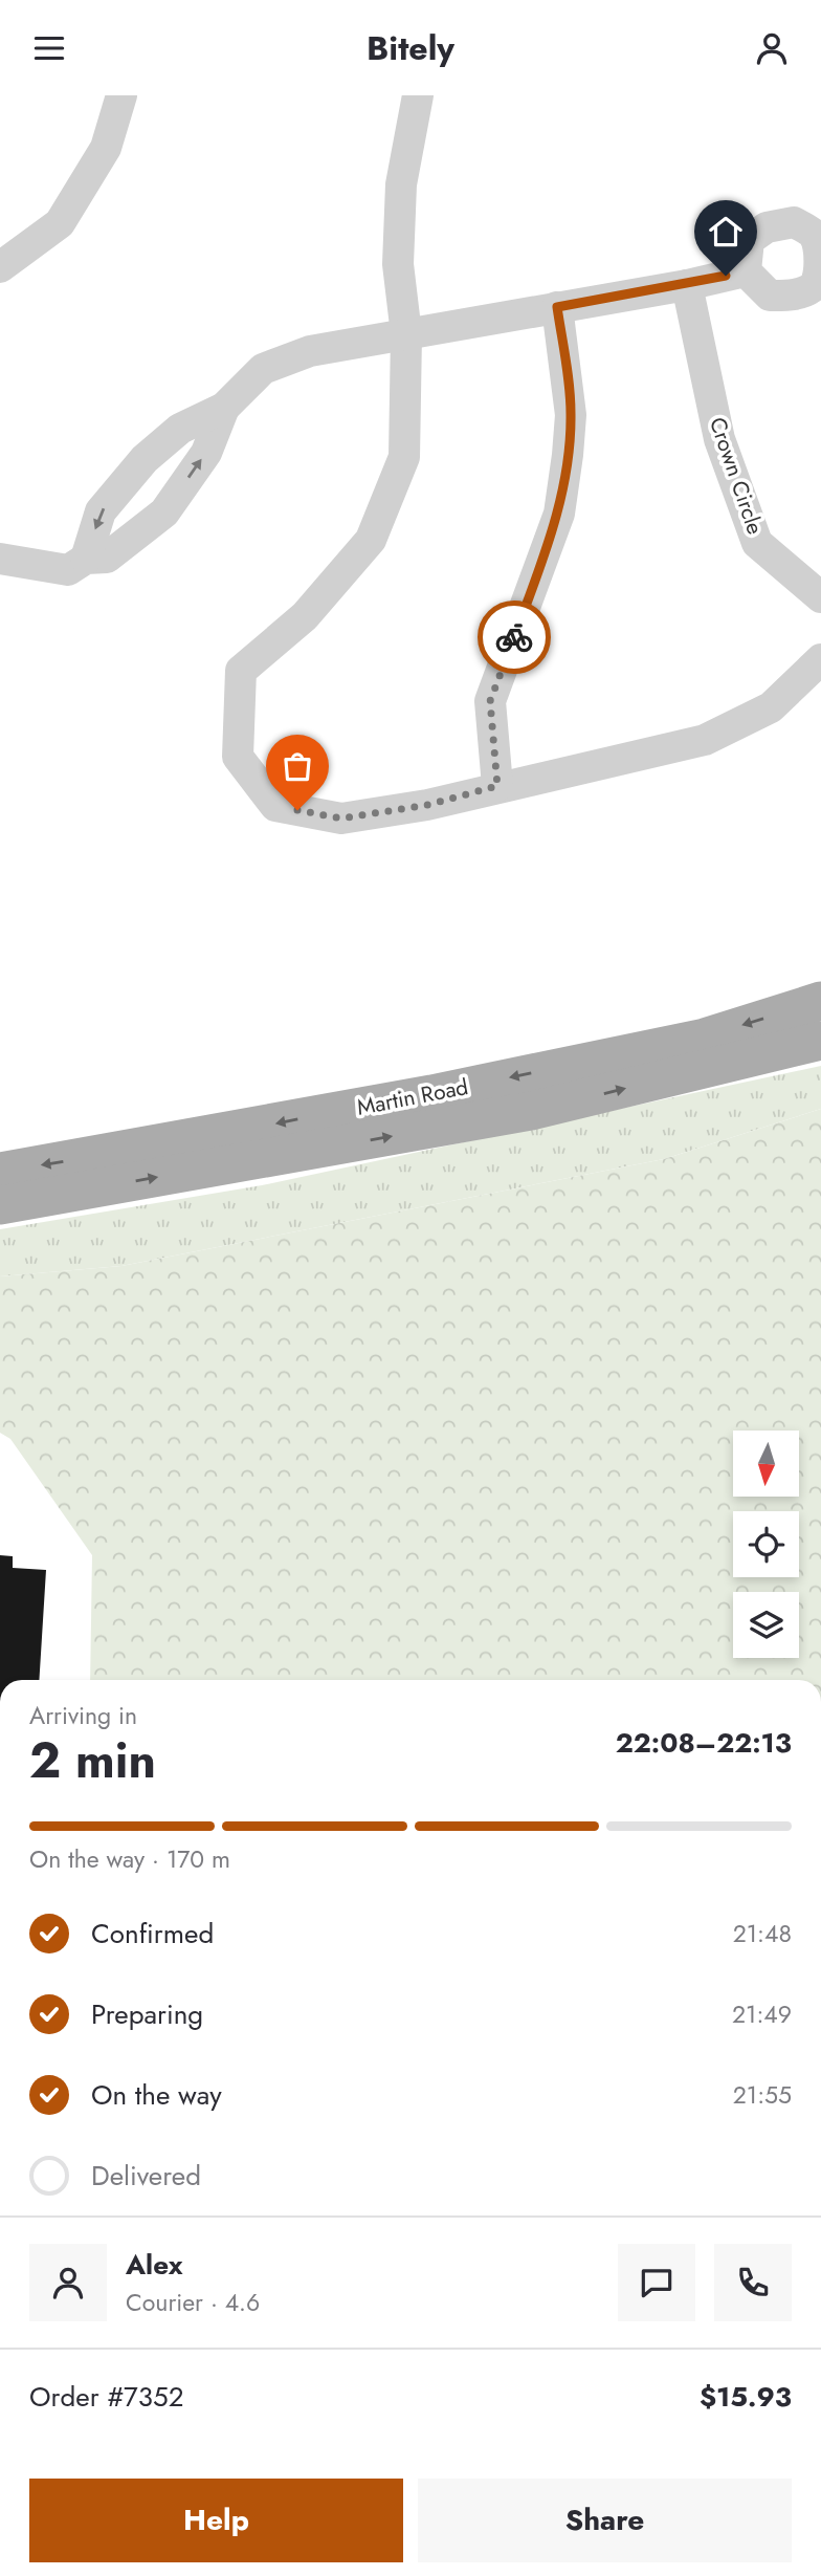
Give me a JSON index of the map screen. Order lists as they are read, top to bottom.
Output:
{
  "streets": {
    "main road": ["Martin Road"],
    "street": ["Crown Circle"]
  },
  "north": "bottom",
  "page": {
    "header": "Bitely",
    "heading": ["2 min", "Arriving in", "22:08–22:13"],
    "panel": [
      "Alex",
      "Courier · 4.6",
      "Order #7352",
      "$15.93"
    ],
    "bar": "On the way · 170 m",
    "list": [
      ["Confirmed", "21:48"],
      ["Preparing", "21:49"],
      ["On the way", "21:55"],
      "Delivered"
    ],
    "buttons": ["Help", "Share"]
  }
}
